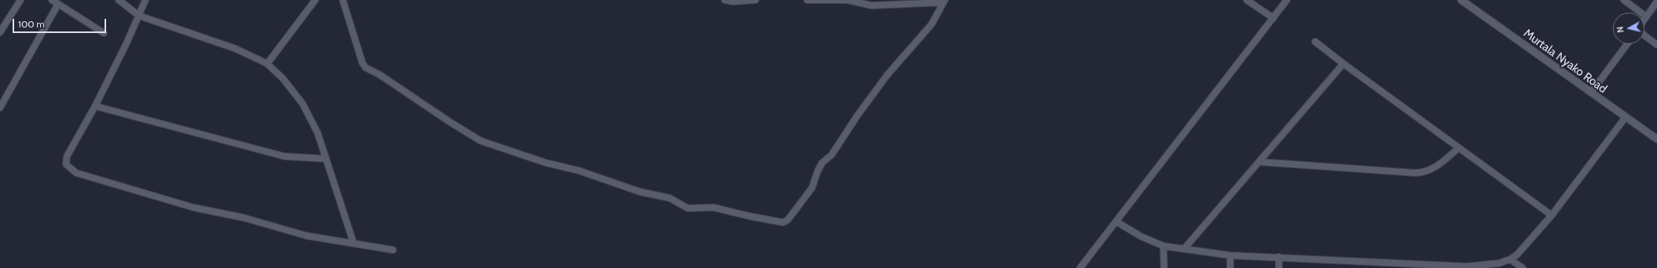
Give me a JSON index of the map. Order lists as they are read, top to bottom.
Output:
{
  "streets": {
    "street": ["Murtala Nyako Road"]
  },
  "scale_bar": "100 m",
  "north": "left"
}
